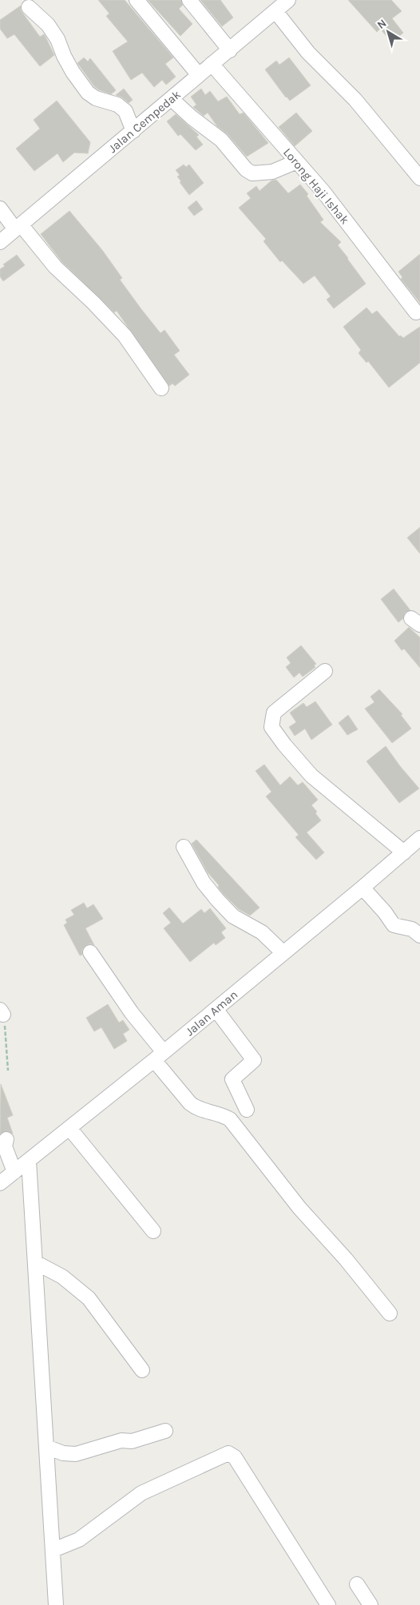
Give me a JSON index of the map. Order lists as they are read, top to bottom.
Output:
{
  "streets": {
    "street": ["Jalan Cempedak", "Lorong Haji Ishak", "Jalan Aman"]
  },
  "crossings": [
    ["Jalan Cempedak", "Lorong Haji Ishak"]
  ],
  "north": "top left"
}
